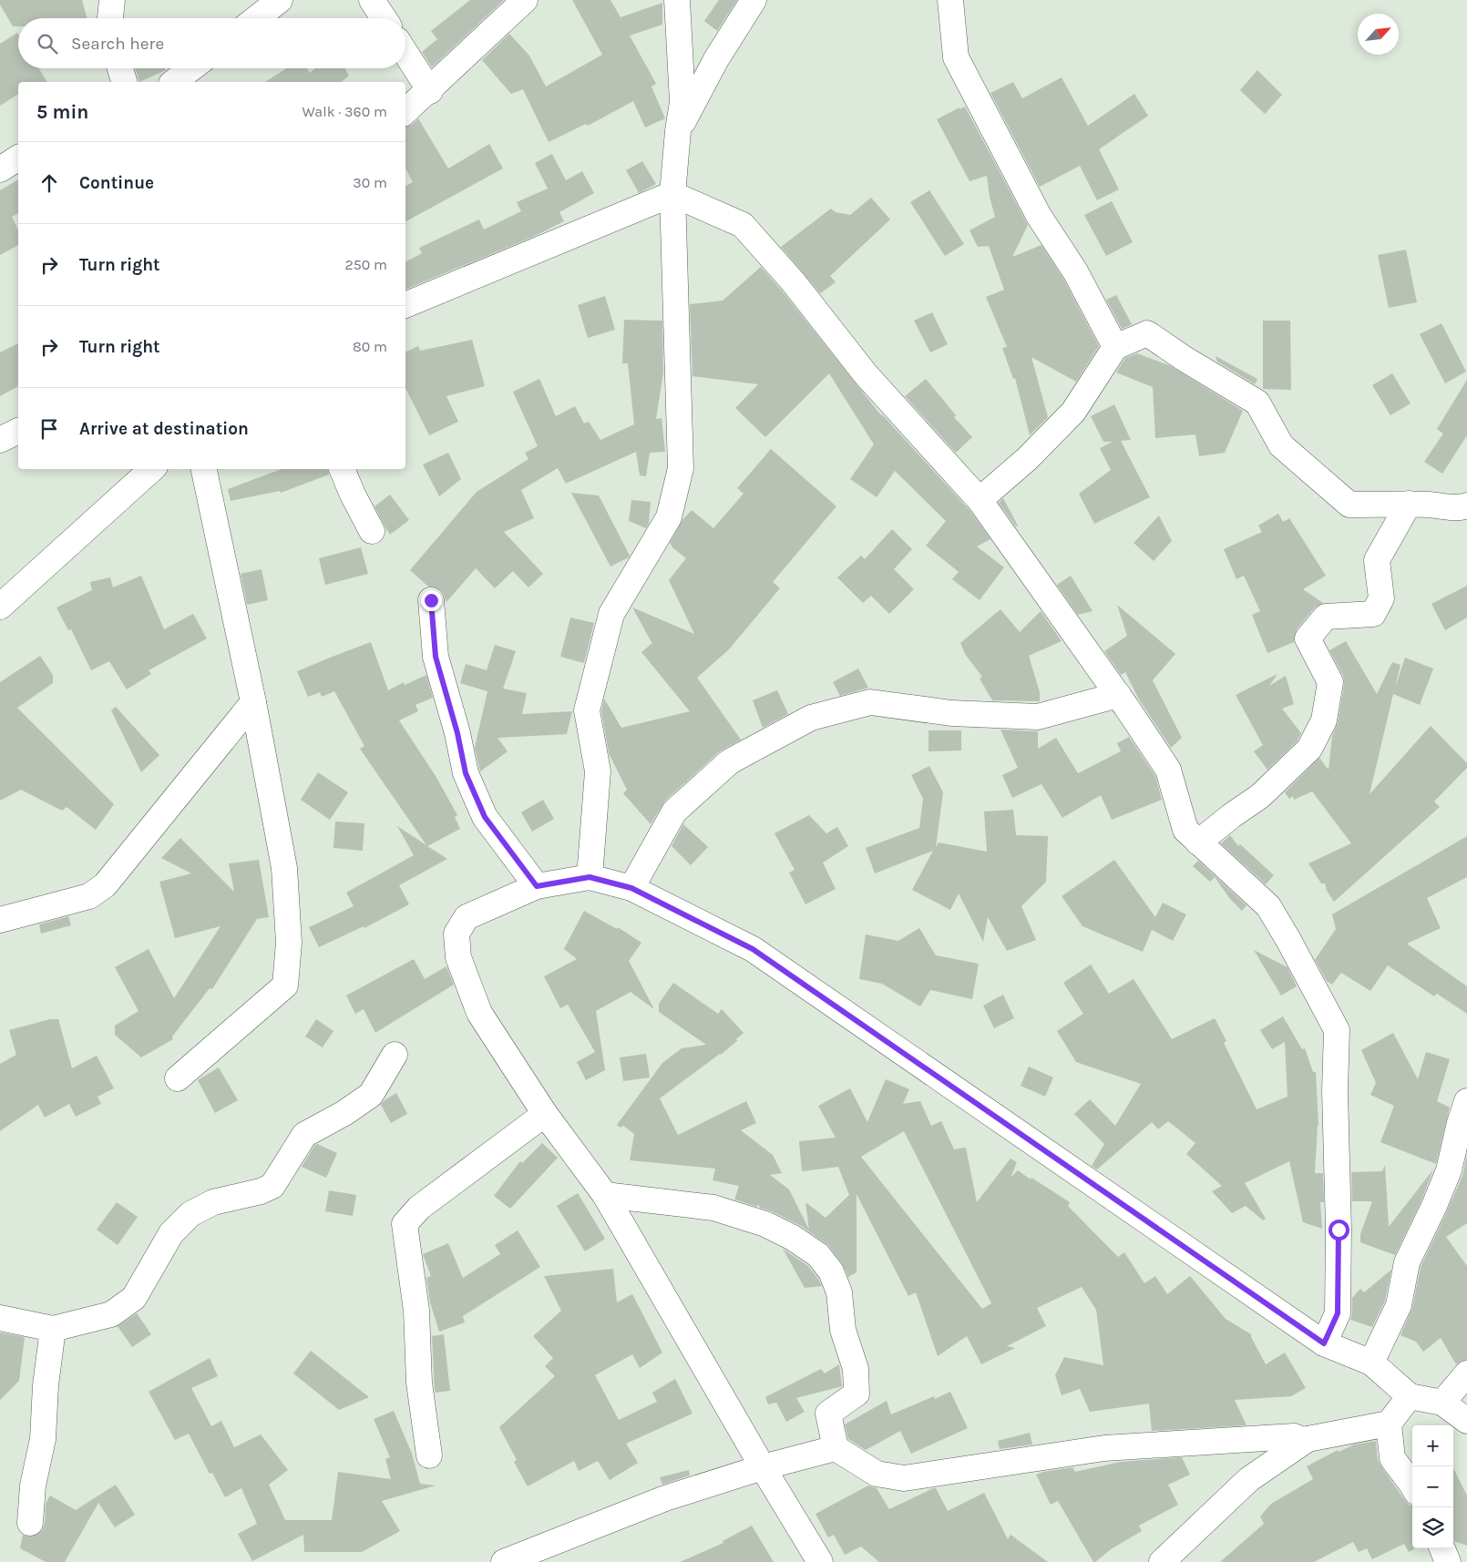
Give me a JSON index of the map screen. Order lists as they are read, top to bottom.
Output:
{
  "north": "top right",
  "page": {
    "search": "Search here",
    "heading": ["5 min", "Walk · 360 m"],
    "list": [
      ["Continue", "30 m"],
      ["Turn right", "250 m"],
      ["Turn right", "80 m"],
      "Arrive at destination"
    ],
    "map_buttons": ["+", "−"]
  }
}
